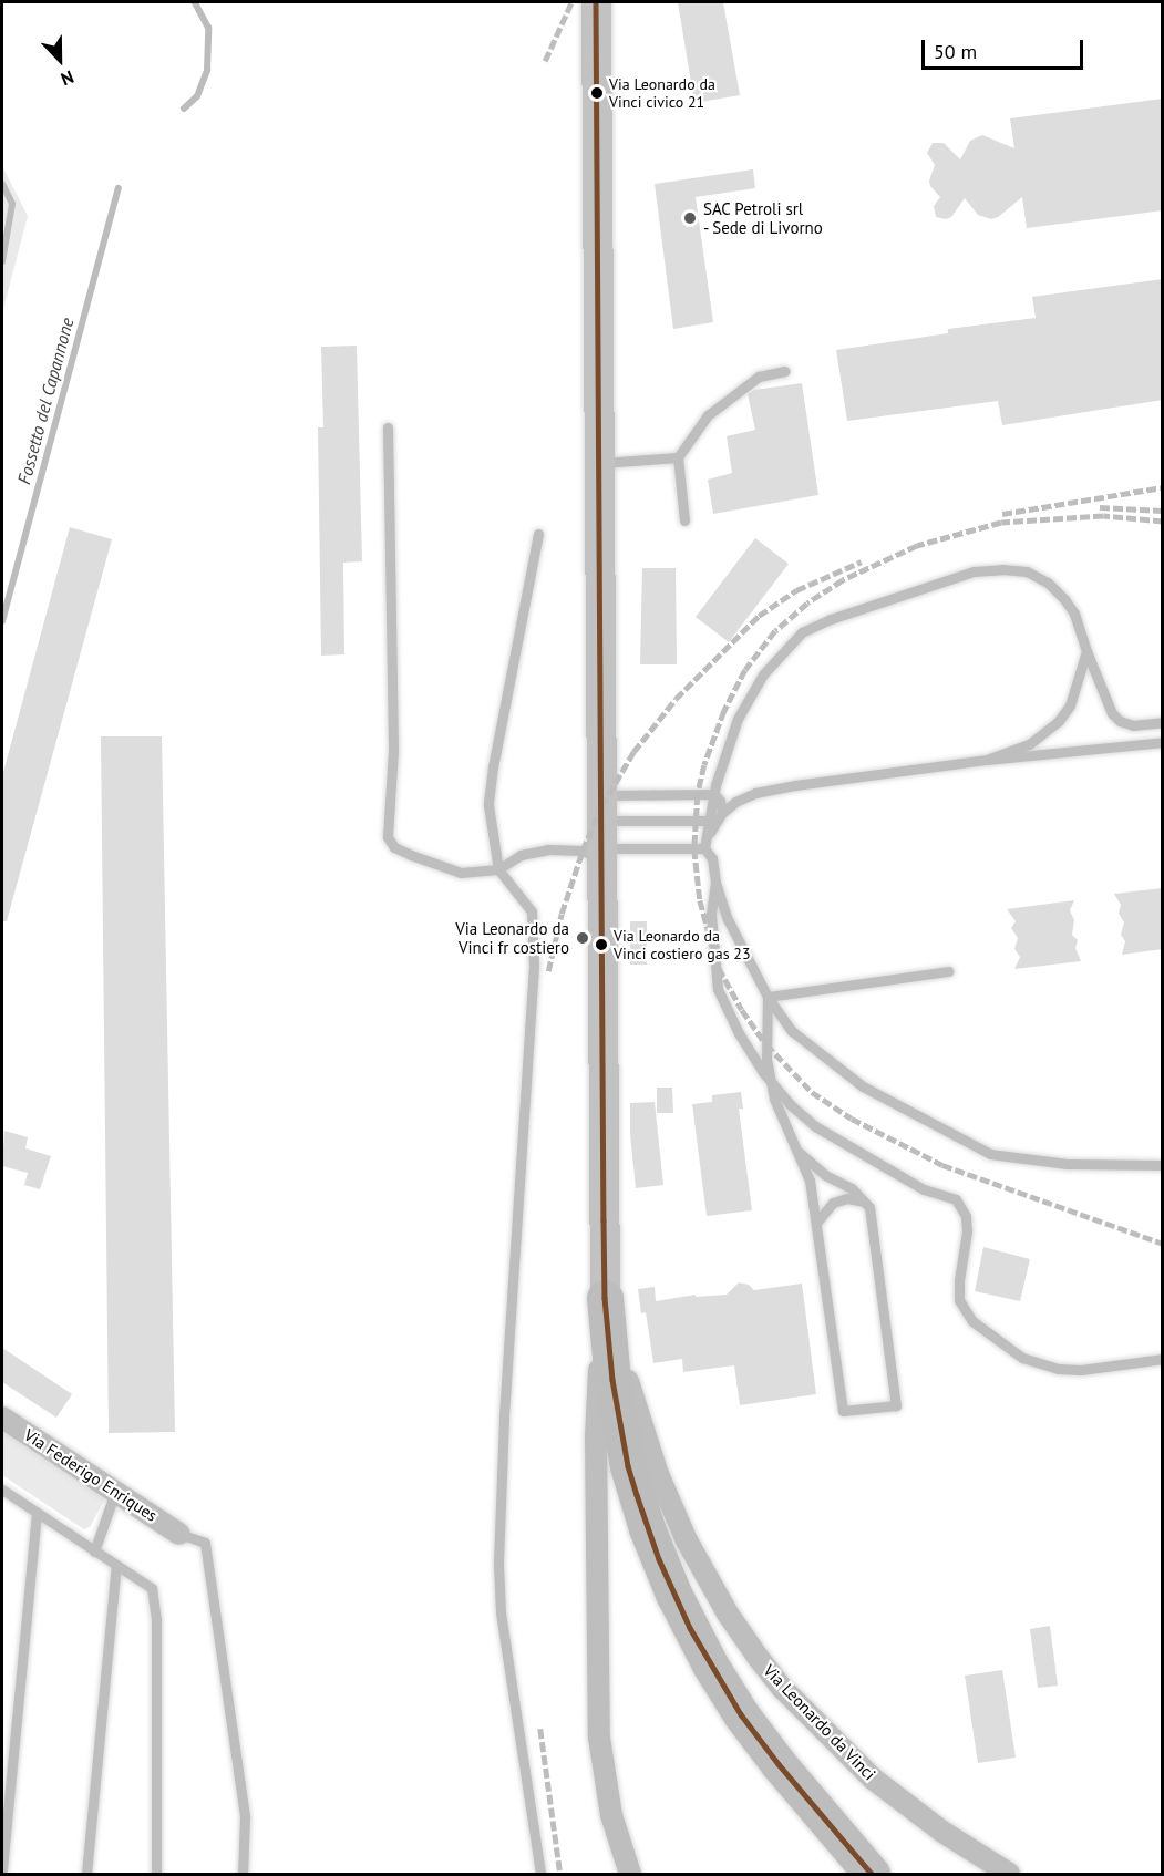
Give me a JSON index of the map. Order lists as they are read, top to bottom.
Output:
{
  "streets": {
    "main road": ["Via Leonardo da Vinci"],
    "street": ["Via Federigo Enriques"]
  },
  "water": ["Fossetto del Capannone"],
  "places": [
    "Via Leonardo da Vinci civico 21",
    "SAC Petroli srl - Sede di Livorno",
    "Via Leonardo da Vinci fr costiero",
    "Via Leonardo da Vinci costiero gas 23"
  ],
  "scale_bar": "50 m",
  "north": "bottom"
}
